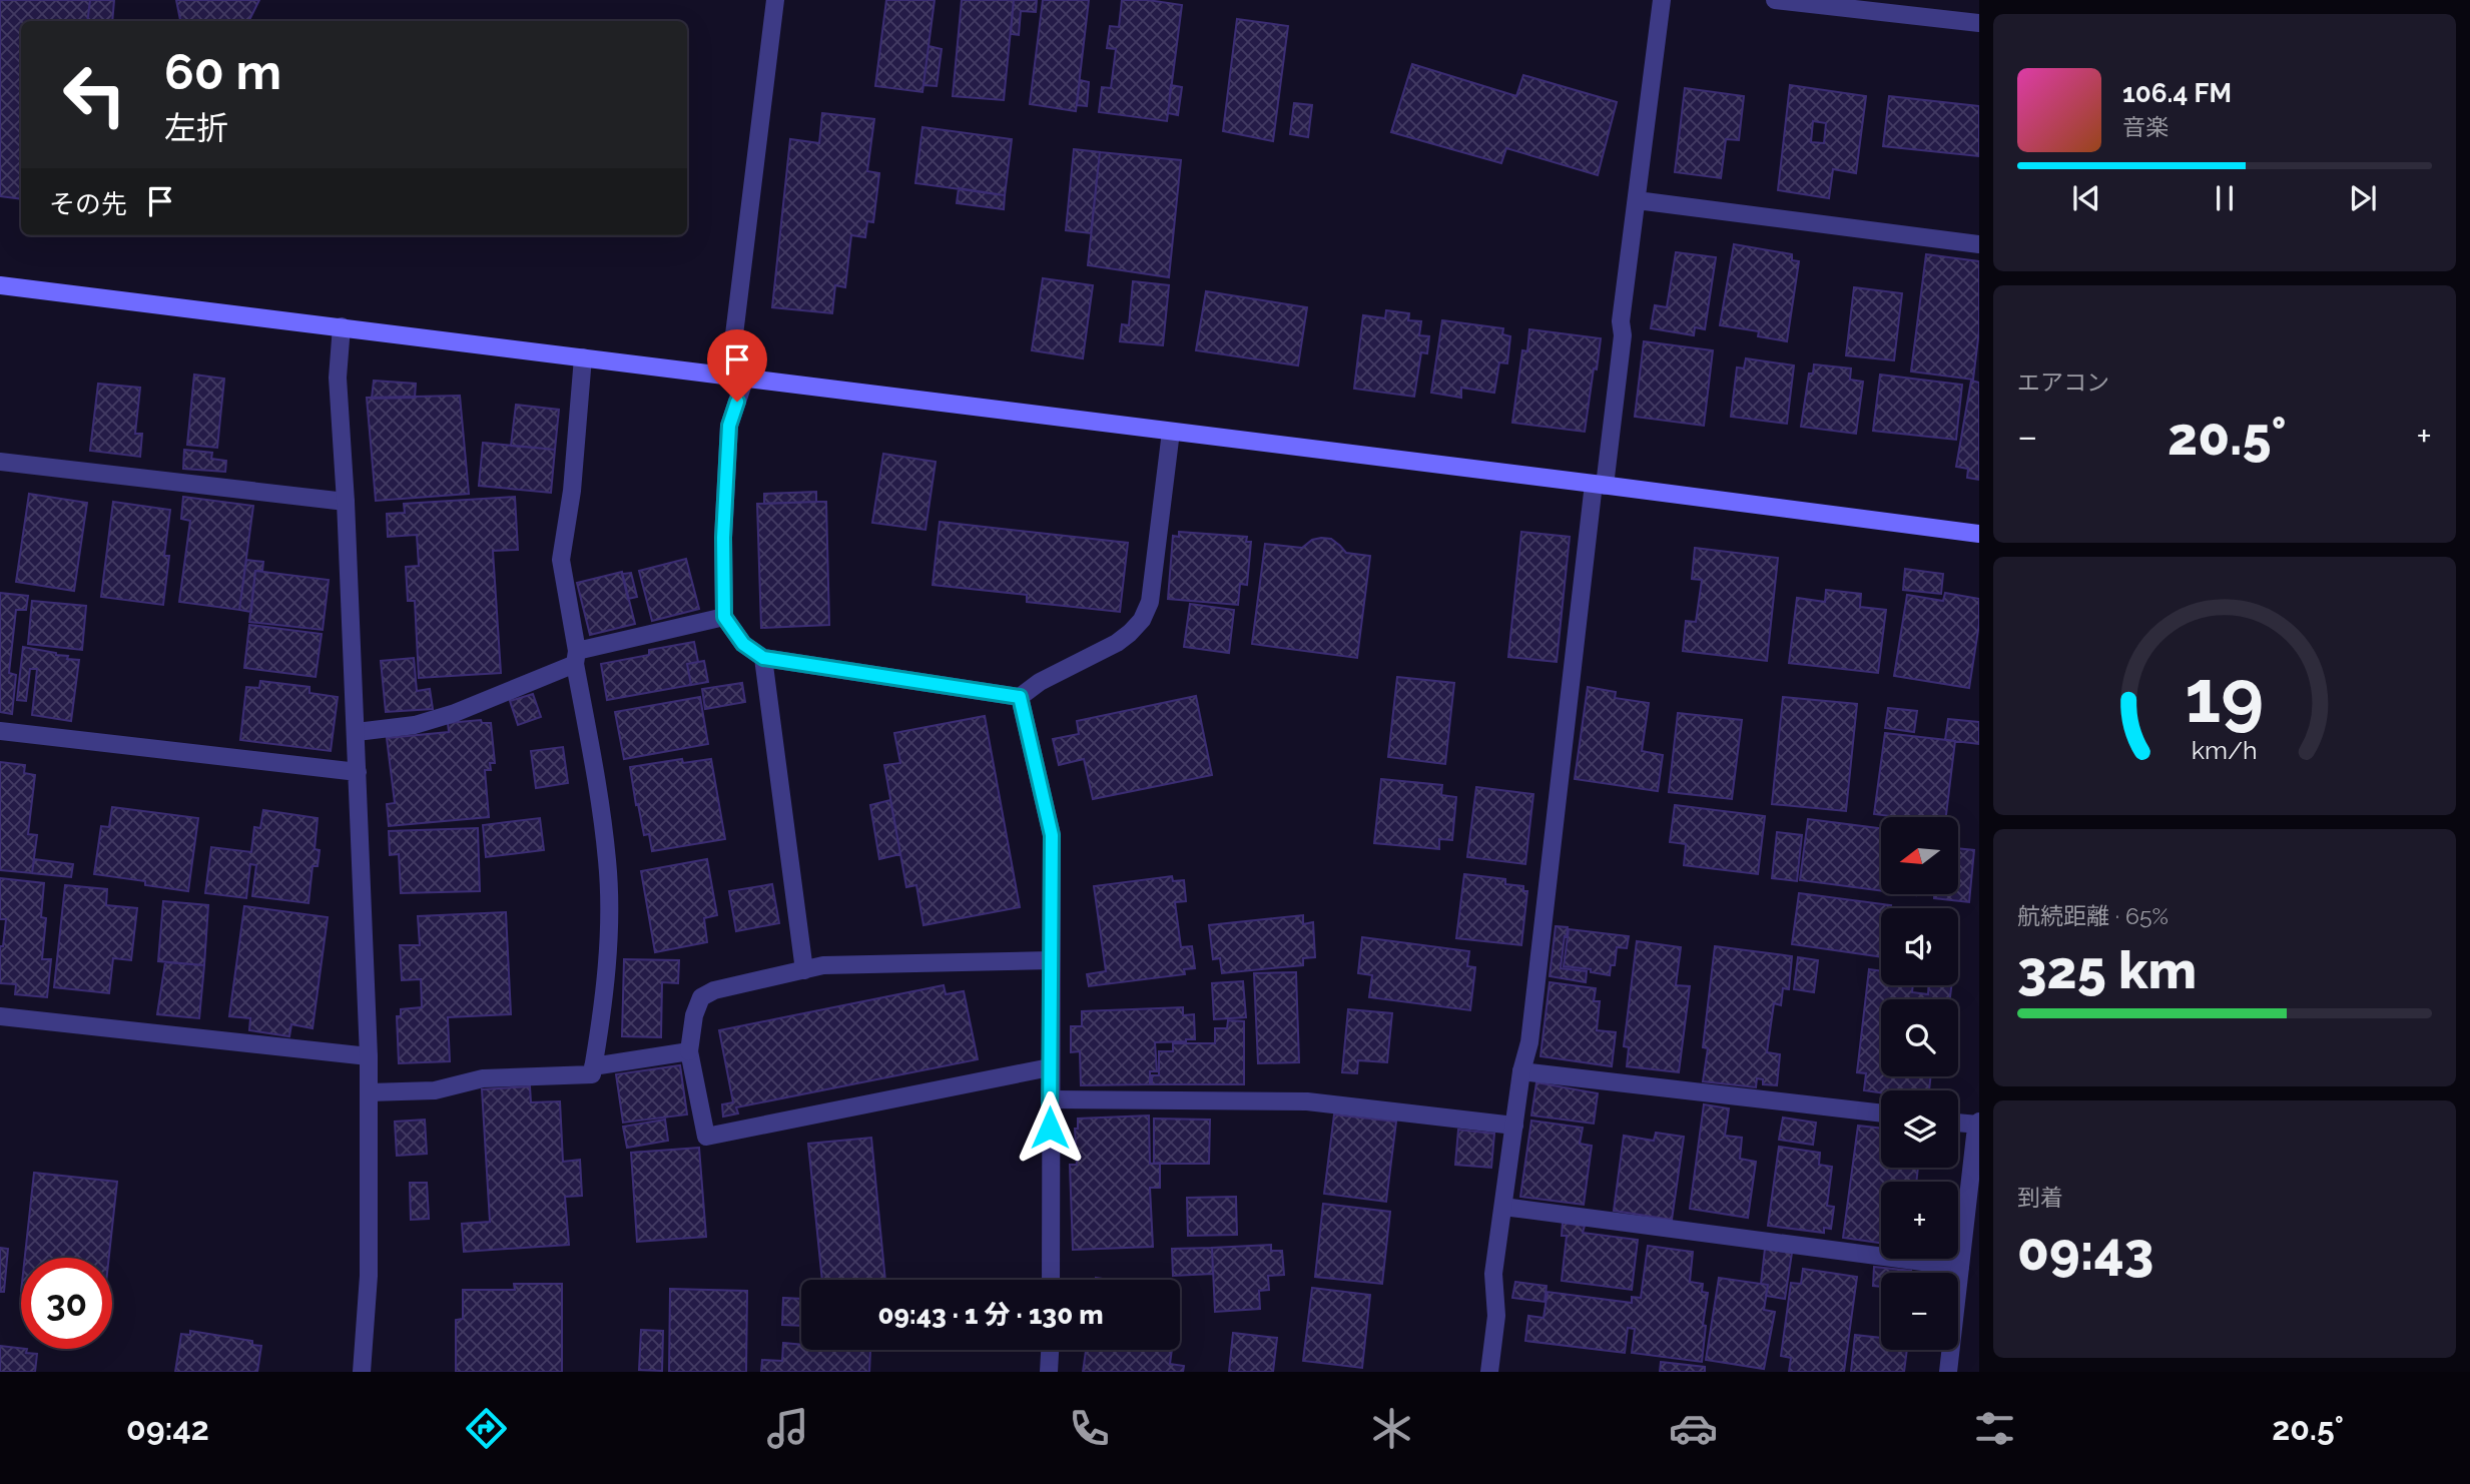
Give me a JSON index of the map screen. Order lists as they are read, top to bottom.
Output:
{
  "north": "left",
  "page": {
    "turn": ["60 m", "左折"],
    "song": ["106.4 FM", "音楽"],
    "then": "その先",
    "tile": [
      "エアコン",
      ["航続距離 · 65%", "325 km"],
      ["到着", "09:43"]
    ],
    "heat": ["−", "20.5°", "+"],
    "map_buttons": ["+", "−"],
    "limit": "30",
    "trip": "09:43 · 1 分 · 130 m",
    "tabs": ["09:42", "20.5°"],
    "gauge": ["19", "km/h"]
  }
}
